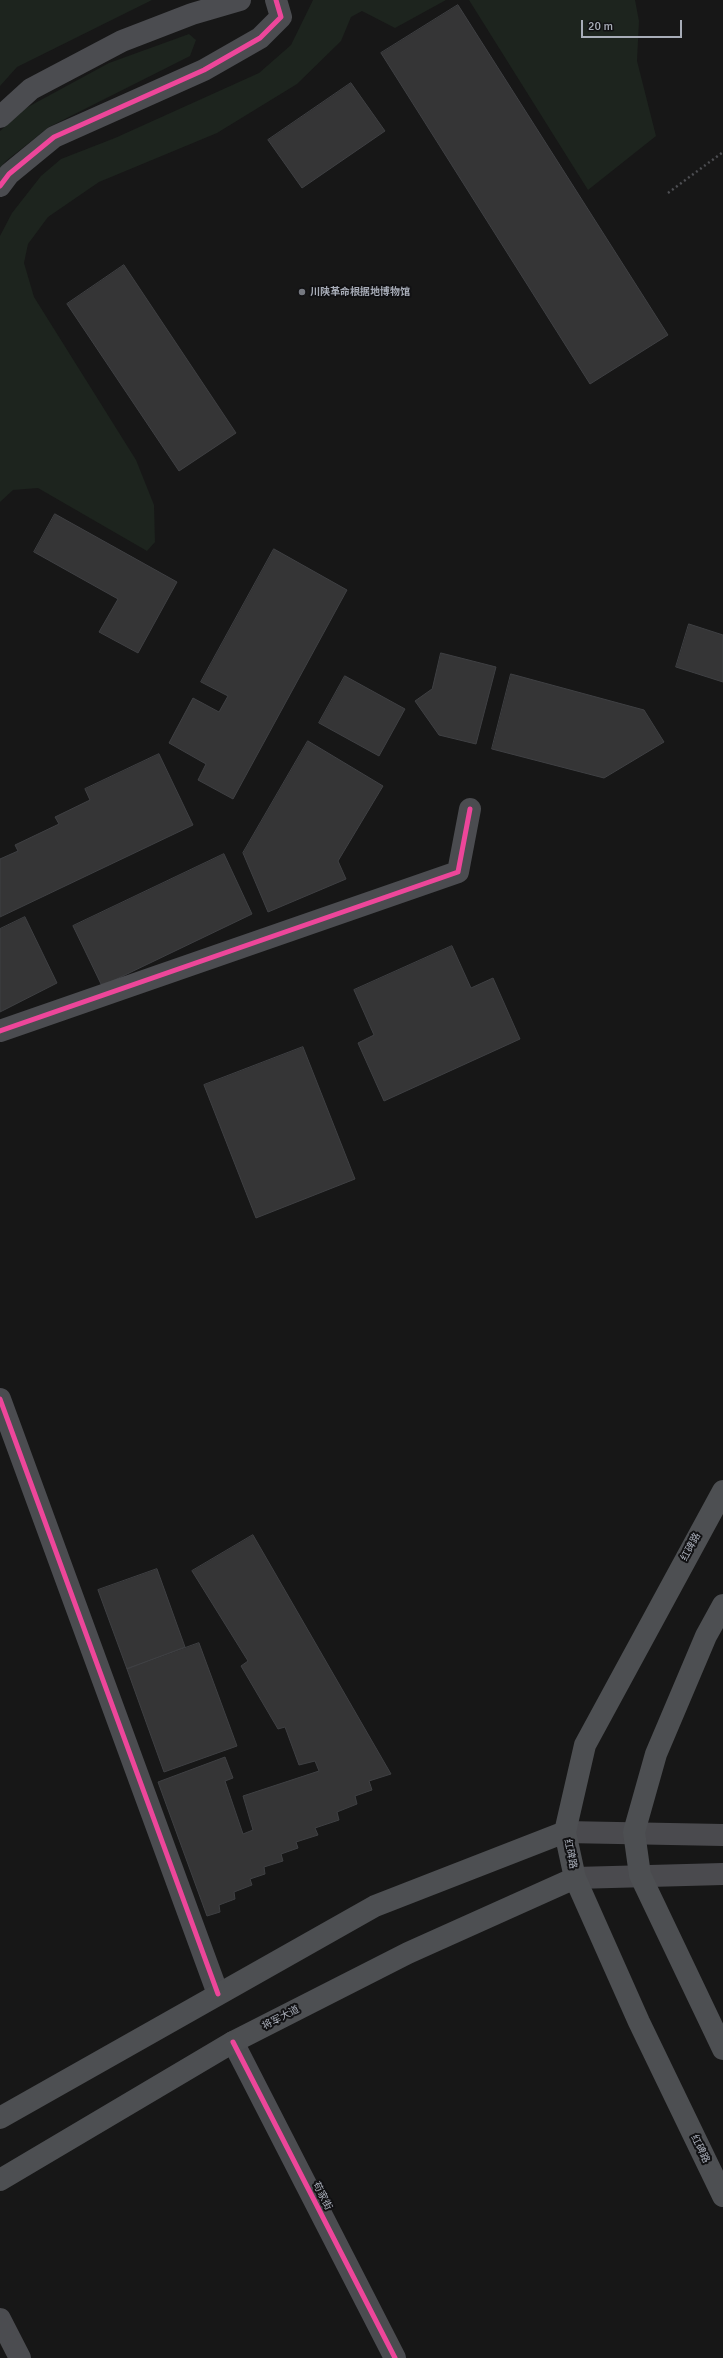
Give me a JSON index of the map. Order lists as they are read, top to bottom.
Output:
{
  "streets": {
    "main road": ["红碑路", "将军大道"],
    "street": ["苟家街"]
  },
  "crossings": [
    ["红碑路", "将军大道"],
    ["将军大道", "苟家街"]
  ],
  "places": ["川陕革命根据地博物馆"],
  "scale_bar": "20 m"
}
